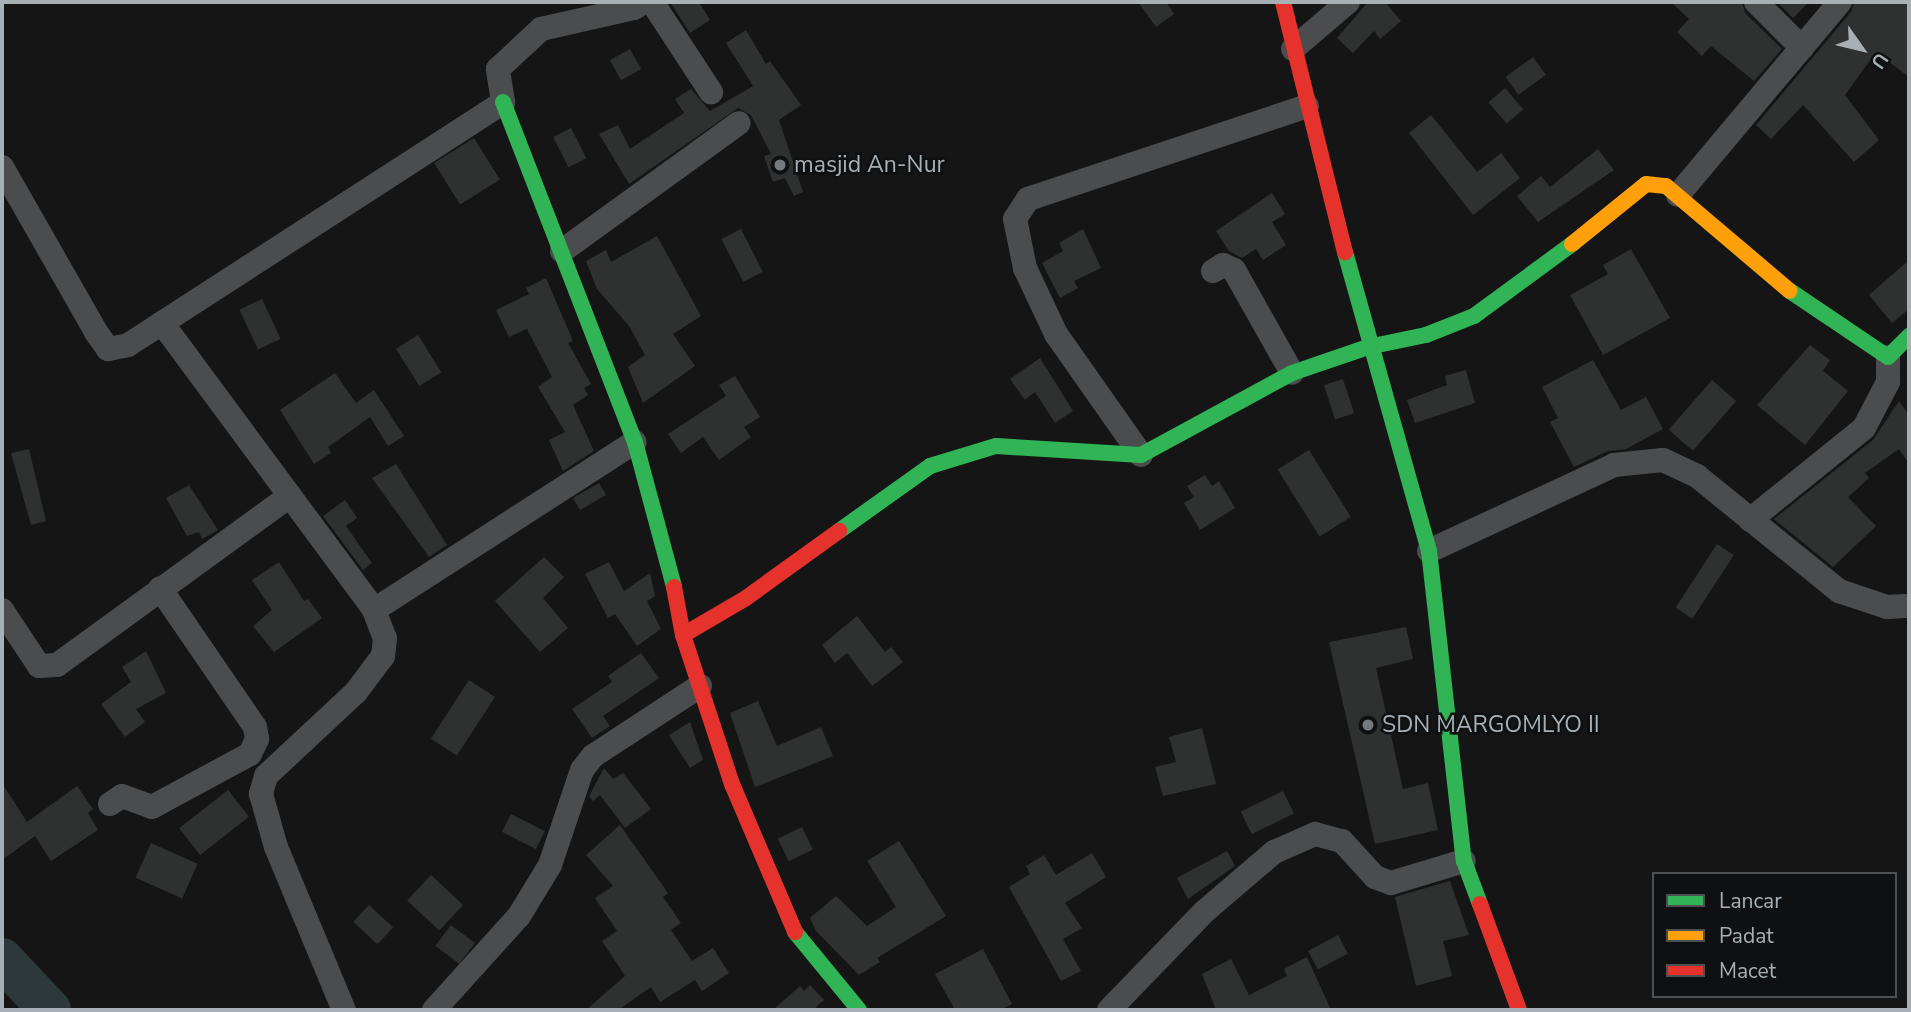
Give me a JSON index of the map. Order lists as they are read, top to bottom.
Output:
{
  "places": ["masjid An-Nur", "SDN MARGOMLYO II"],
  "legend": ["Lancar", "Padat", "Macet"],
  "north": "bottom right"
}
